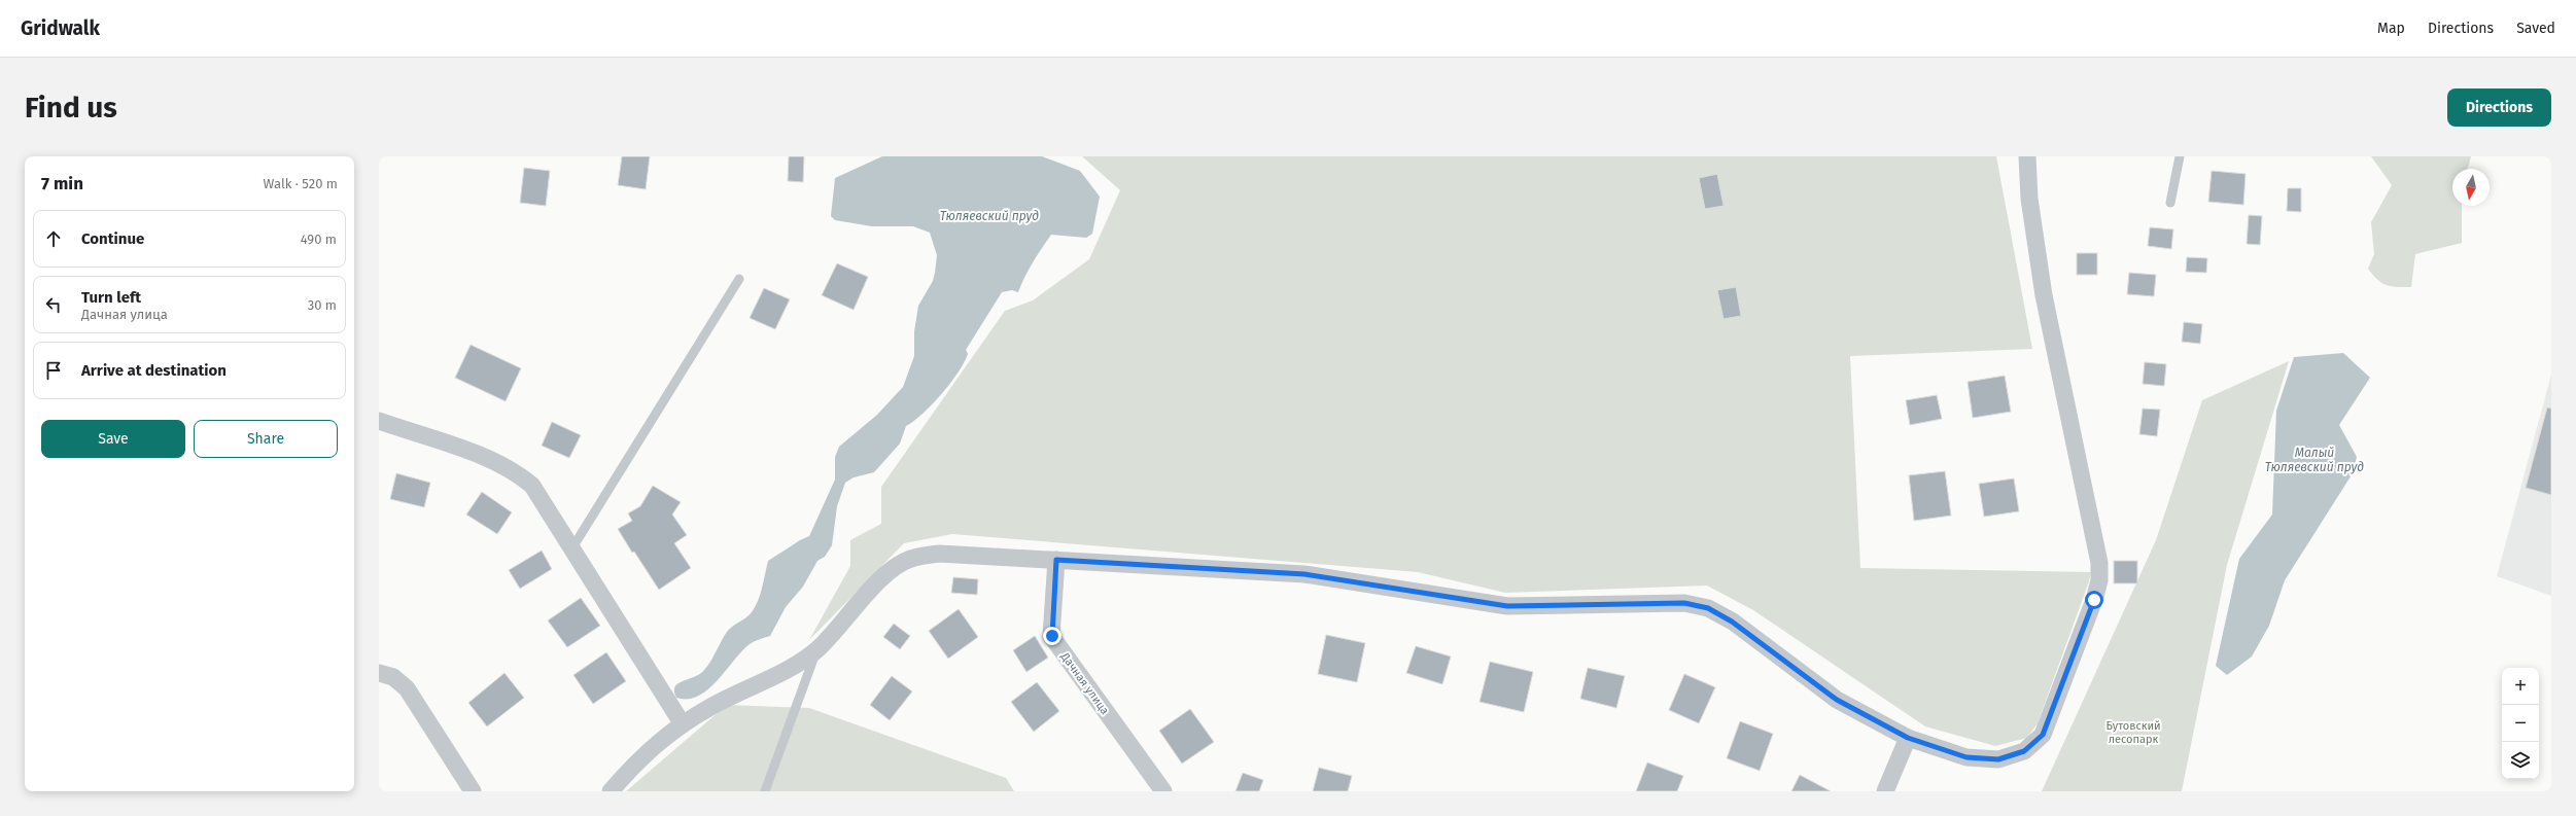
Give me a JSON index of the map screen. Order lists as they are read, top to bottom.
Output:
{
  "streets": {
    "street": ["Дачная улица"]
  },
  "water": ["Тюляевский пруд", "Малый Тюляевский пруд"],
  "parks": ["Бутовский лесопарк"],
  "north": "bottom",
  "page": {
    "header": "Gridwalk",
    "nav": ["Map", "Directions", "Saved"],
    "buttons": [
      "Directions",
      ["Save", "Share"]
    ],
    "title": "Find us",
    "heading": ["7 min", "Walk · 520 m"],
    "list": [
      ["Continue", "490 m"],
      ["Turn left", "Дачная улица", "30 m"],
      "Arrive at destination"
    ],
    "map_buttons": ["+", "−"]
  }
}
